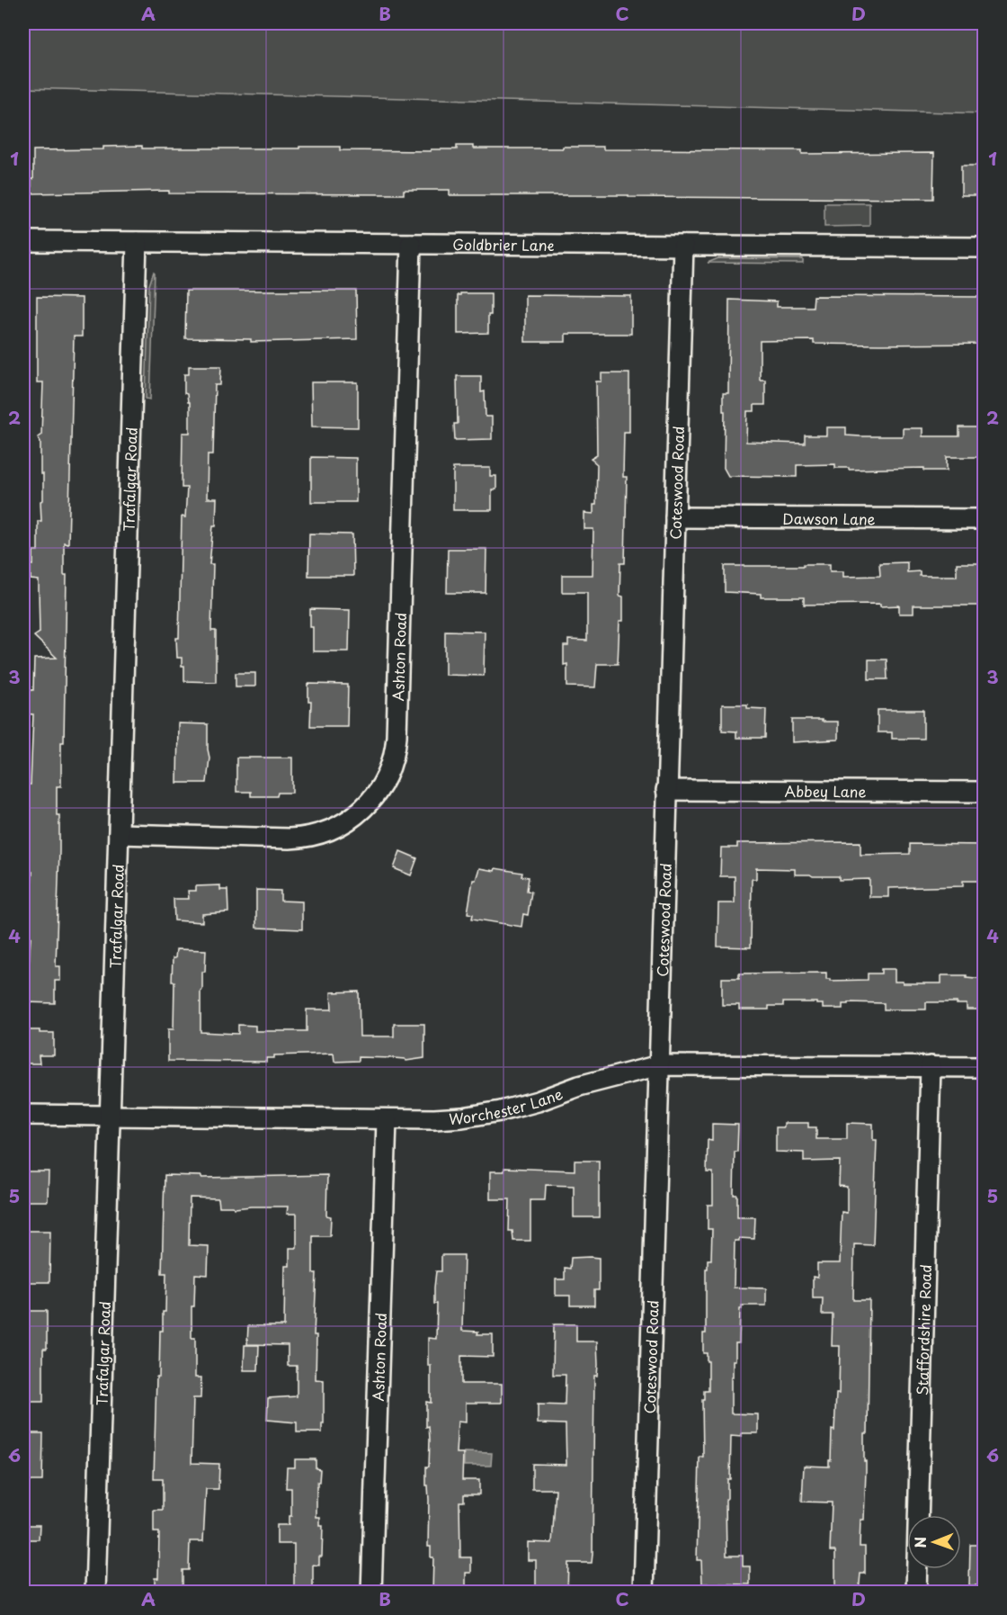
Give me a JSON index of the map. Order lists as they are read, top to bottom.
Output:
{
  "streets": {
    "street": [
      "Goldbrier Lane",
      "Trafalgar Road",
      "Coteswood Road",
      "Dawson Lane",
      "Ashton Road",
      "Abbey Lane",
      "Worchester Lane",
      "Staffordshire Road"
    ]
  },
  "crossings": [
    ["Goldbrier Lane", "Trafalgar Road"],
    ["Goldbrier Lane", "Coteswood Road"],
    ["Goldbrier Lane", "Ashton Road"],
    ["Trafalgar Road", "Ashton Road"],
    ["Trafalgar Road", "Worchester Lane"],
    ["Coteswood Road", "Dawson Lane"],
    ["Coteswood Road", "Abbey Lane"],
    ["Coteswood Road", "Worchester Lane"],
    ["Ashton Road", "Worchester Lane"],
    ["Worchester Lane", "Staffordshire Road"]
  ],
  "north": "left",
  "grid": {
    "columns": [
      "A",
      "B",
      "C",
      "D"
    ],
    "rows": [
      "1",
      "2",
      "3",
      "4",
      "5",
      "6"
    ]
  }
}
